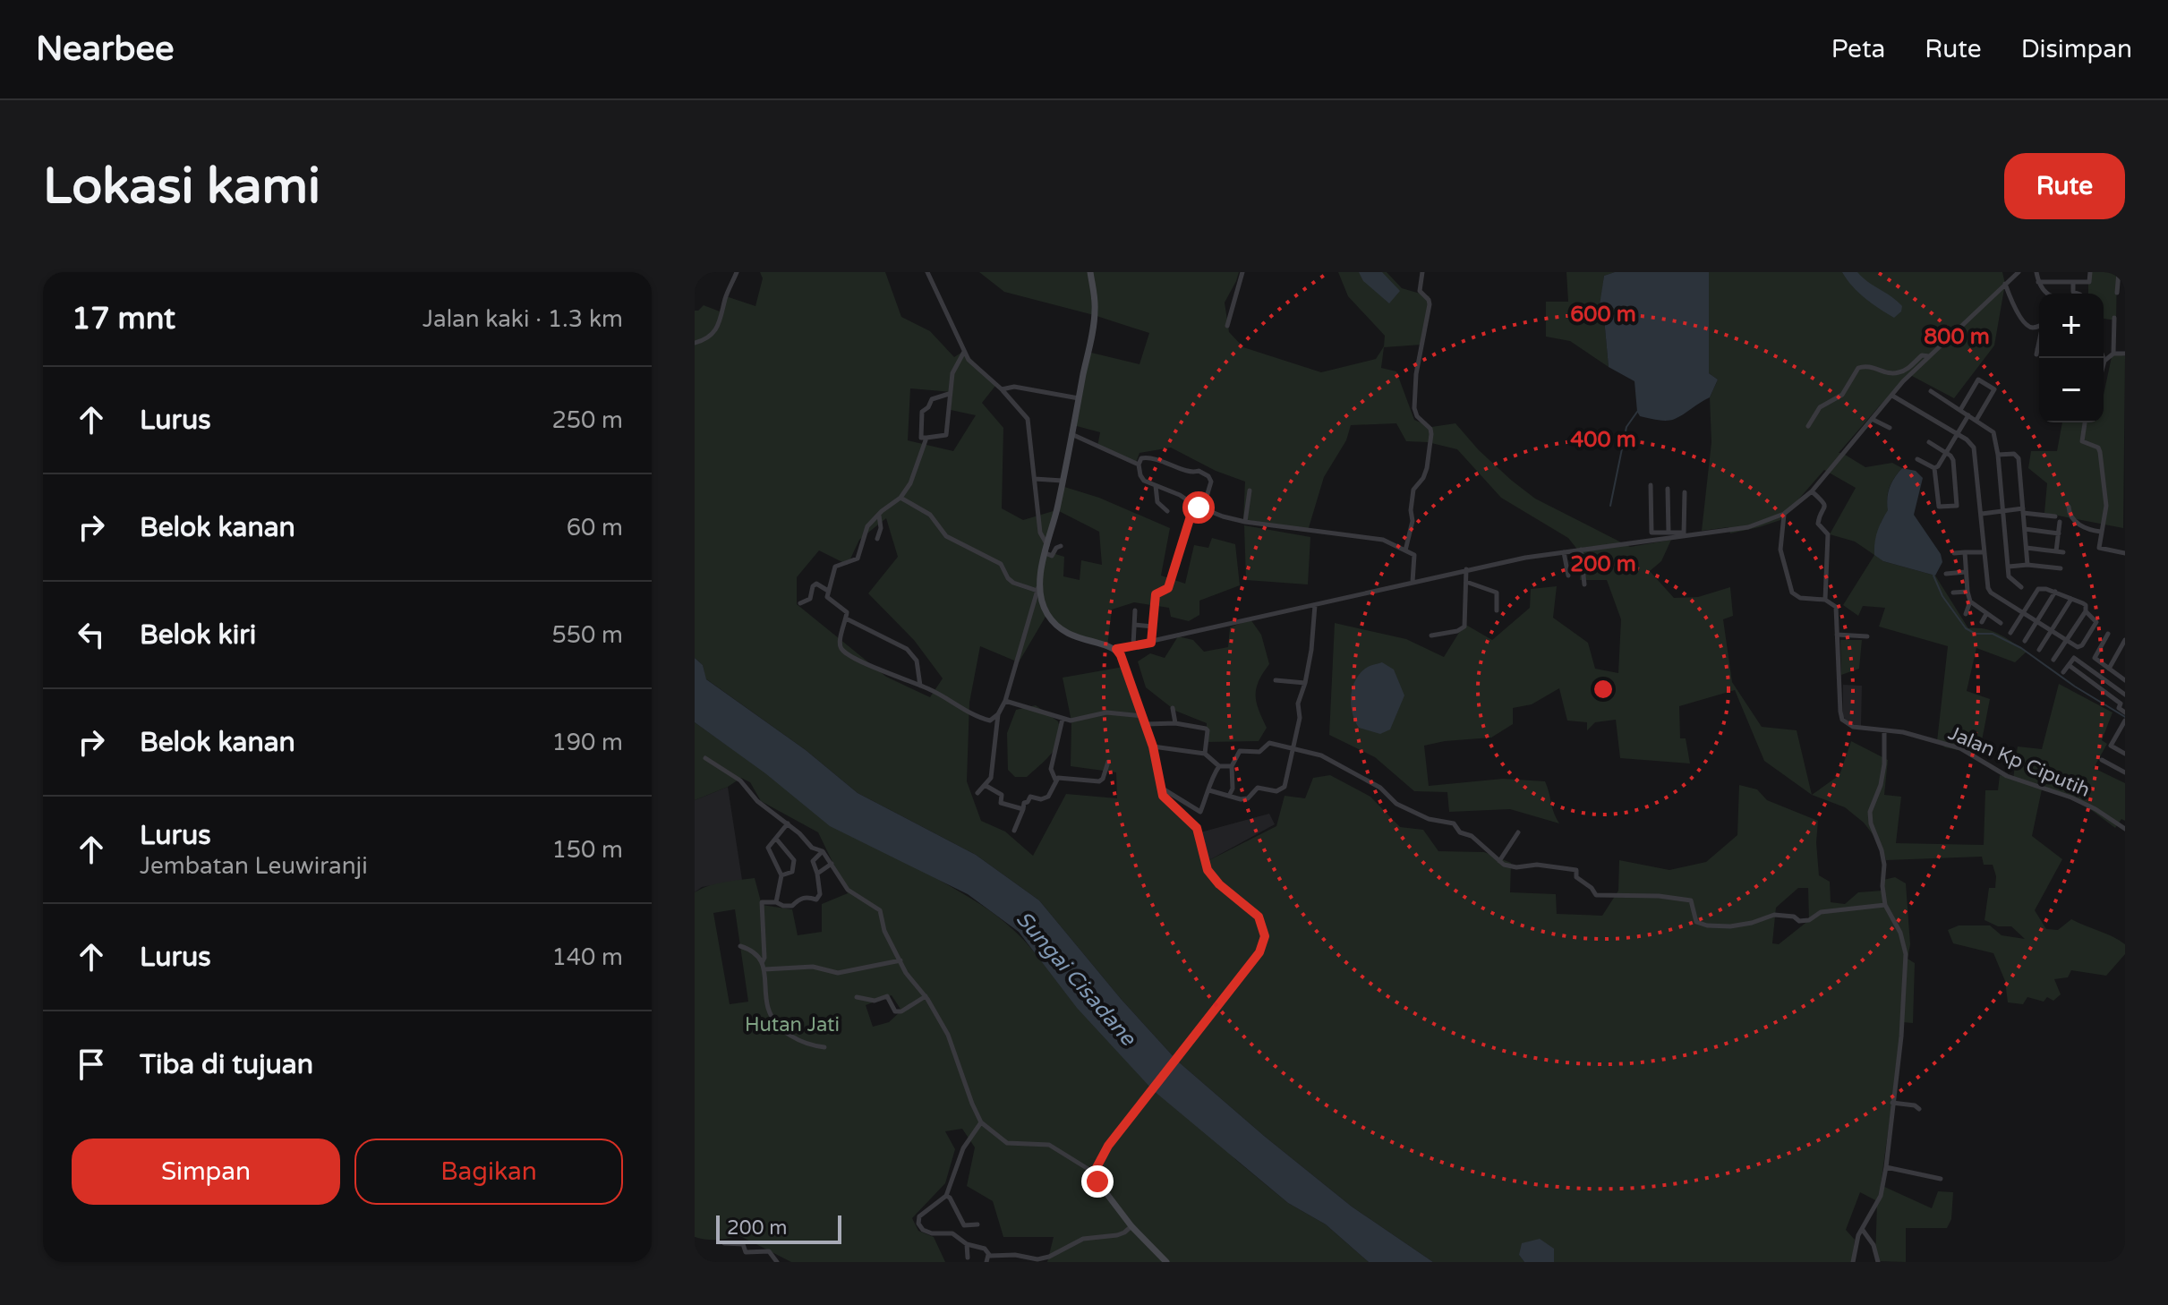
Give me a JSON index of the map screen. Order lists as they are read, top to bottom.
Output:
{
  "streets": {
    "street": ["Jalan Kp Ciputih"]
  },
  "water": ["Sungai Cisadane"],
  "parks": ["Hutan Jati"],
  "scale_bar": "200 m",
  "page": {
    "header": "Nearbee",
    "nav": ["Peta", "Rute", "Disimpan"],
    "buttons": [
      "Rute",
      ["Simpan", "Bagikan"]
    ],
    "title": "Lokasi kami",
    "heading": ["17 mnt", "Jalan kaki · 1.3 km"],
    "map_buttons": ["+", "−"],
    "list": [
      ["Lurus", "250 m"],
      ["Belok kanan", "60 m"],
      ["Belok kiri", "550 m"],
      ["Belok kanan", "190 m"],
      ["Lurus", "Jembatan Leuwiranji", "150 m"],
      ["Lurus", "140 m"],
      "Tiba di tujuan"
    ],
    "scale": "200 m"
  },
  "rings": [
    "600 m",
    "800 m",
    "400 m",
    "200 m"
  ]
}
